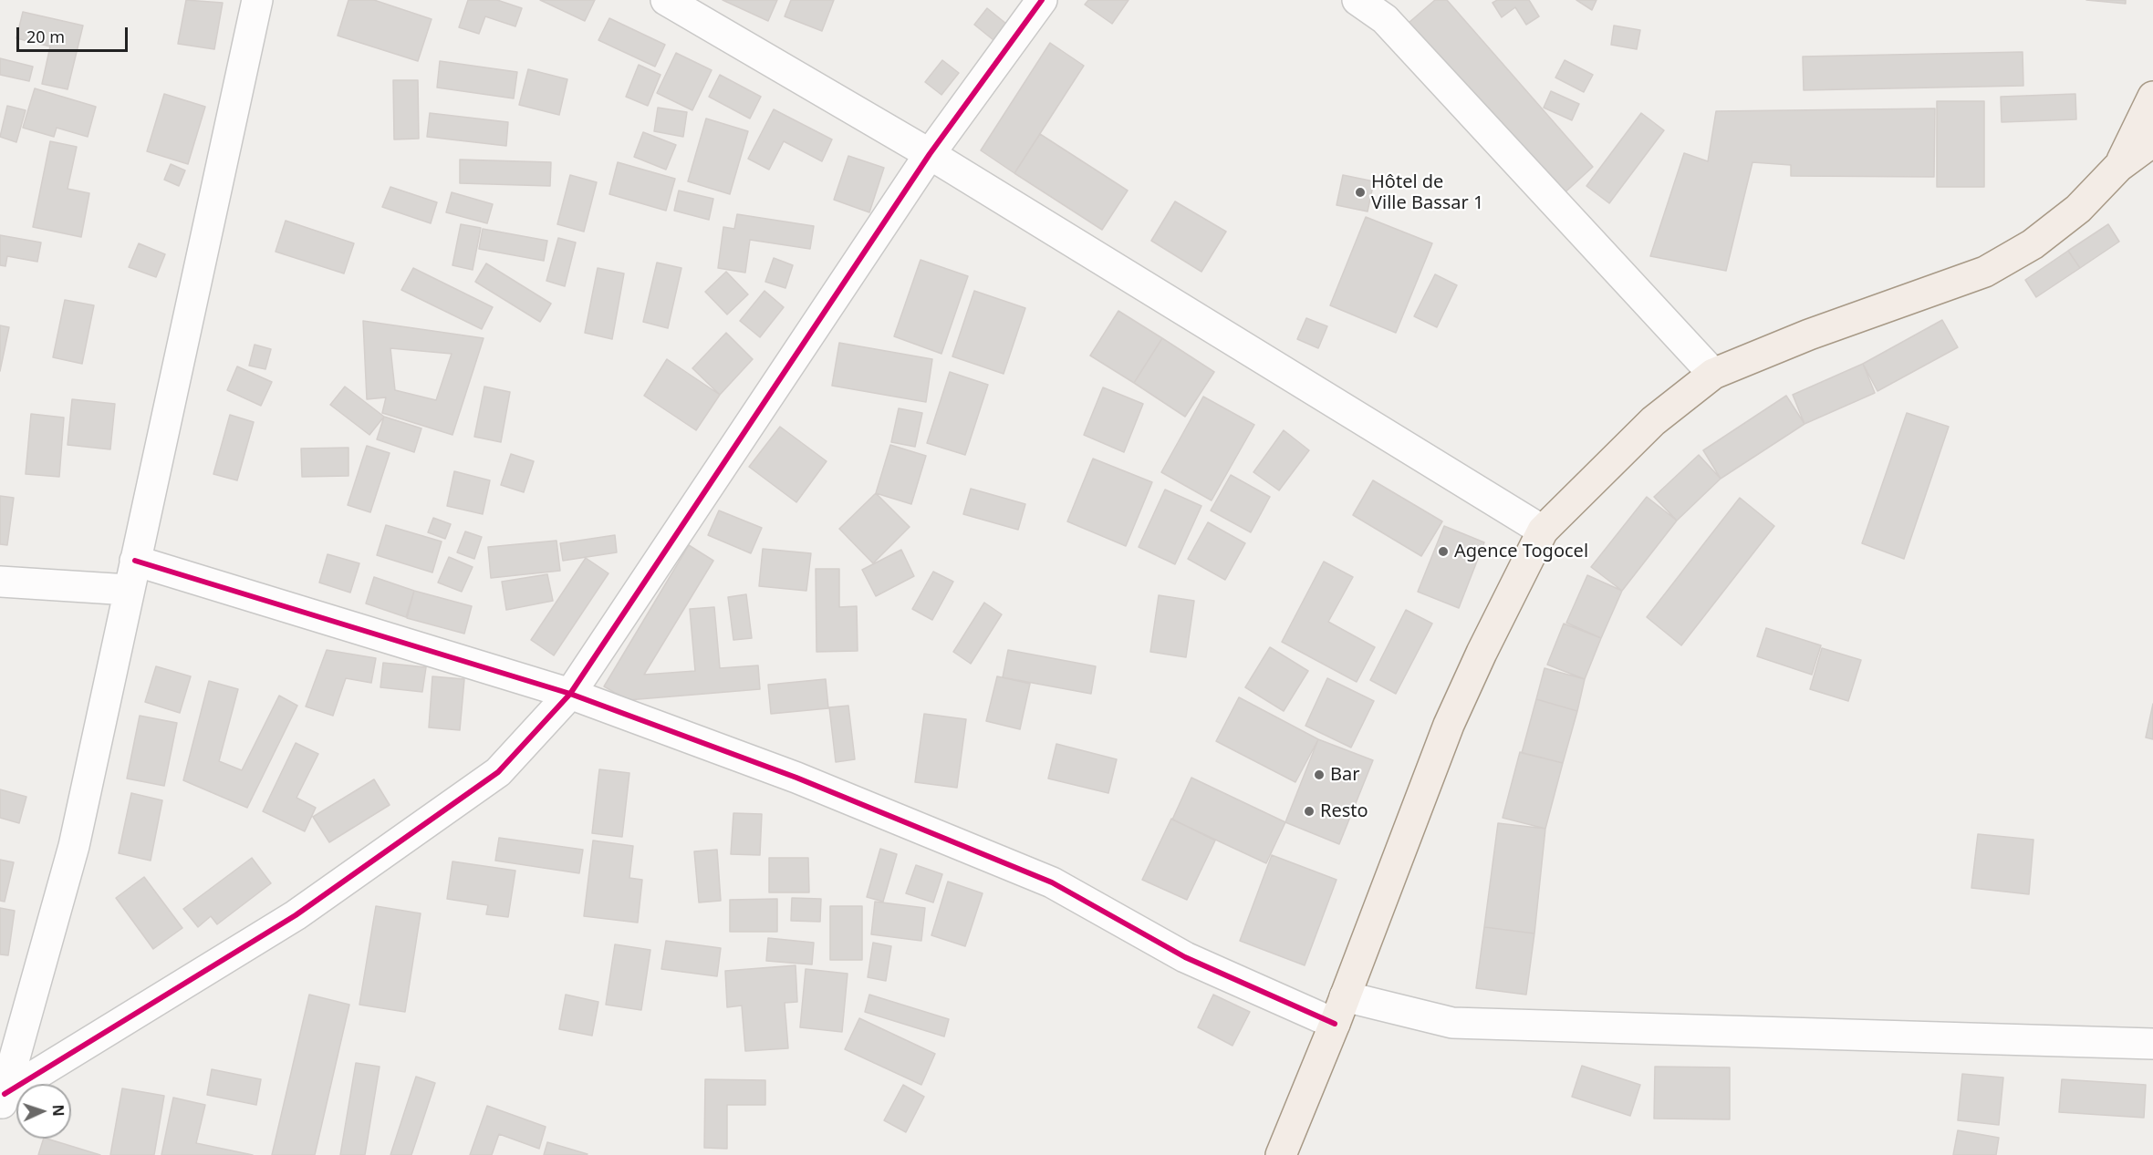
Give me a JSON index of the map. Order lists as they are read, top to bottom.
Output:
{
  "places": [
    "Hôtel de Ville Bassar 1",
    "Agence Togocel",
    "Bar",
    "Resto"
  ],
  "scale_bar": "20 m",
  "north": "right"
}
